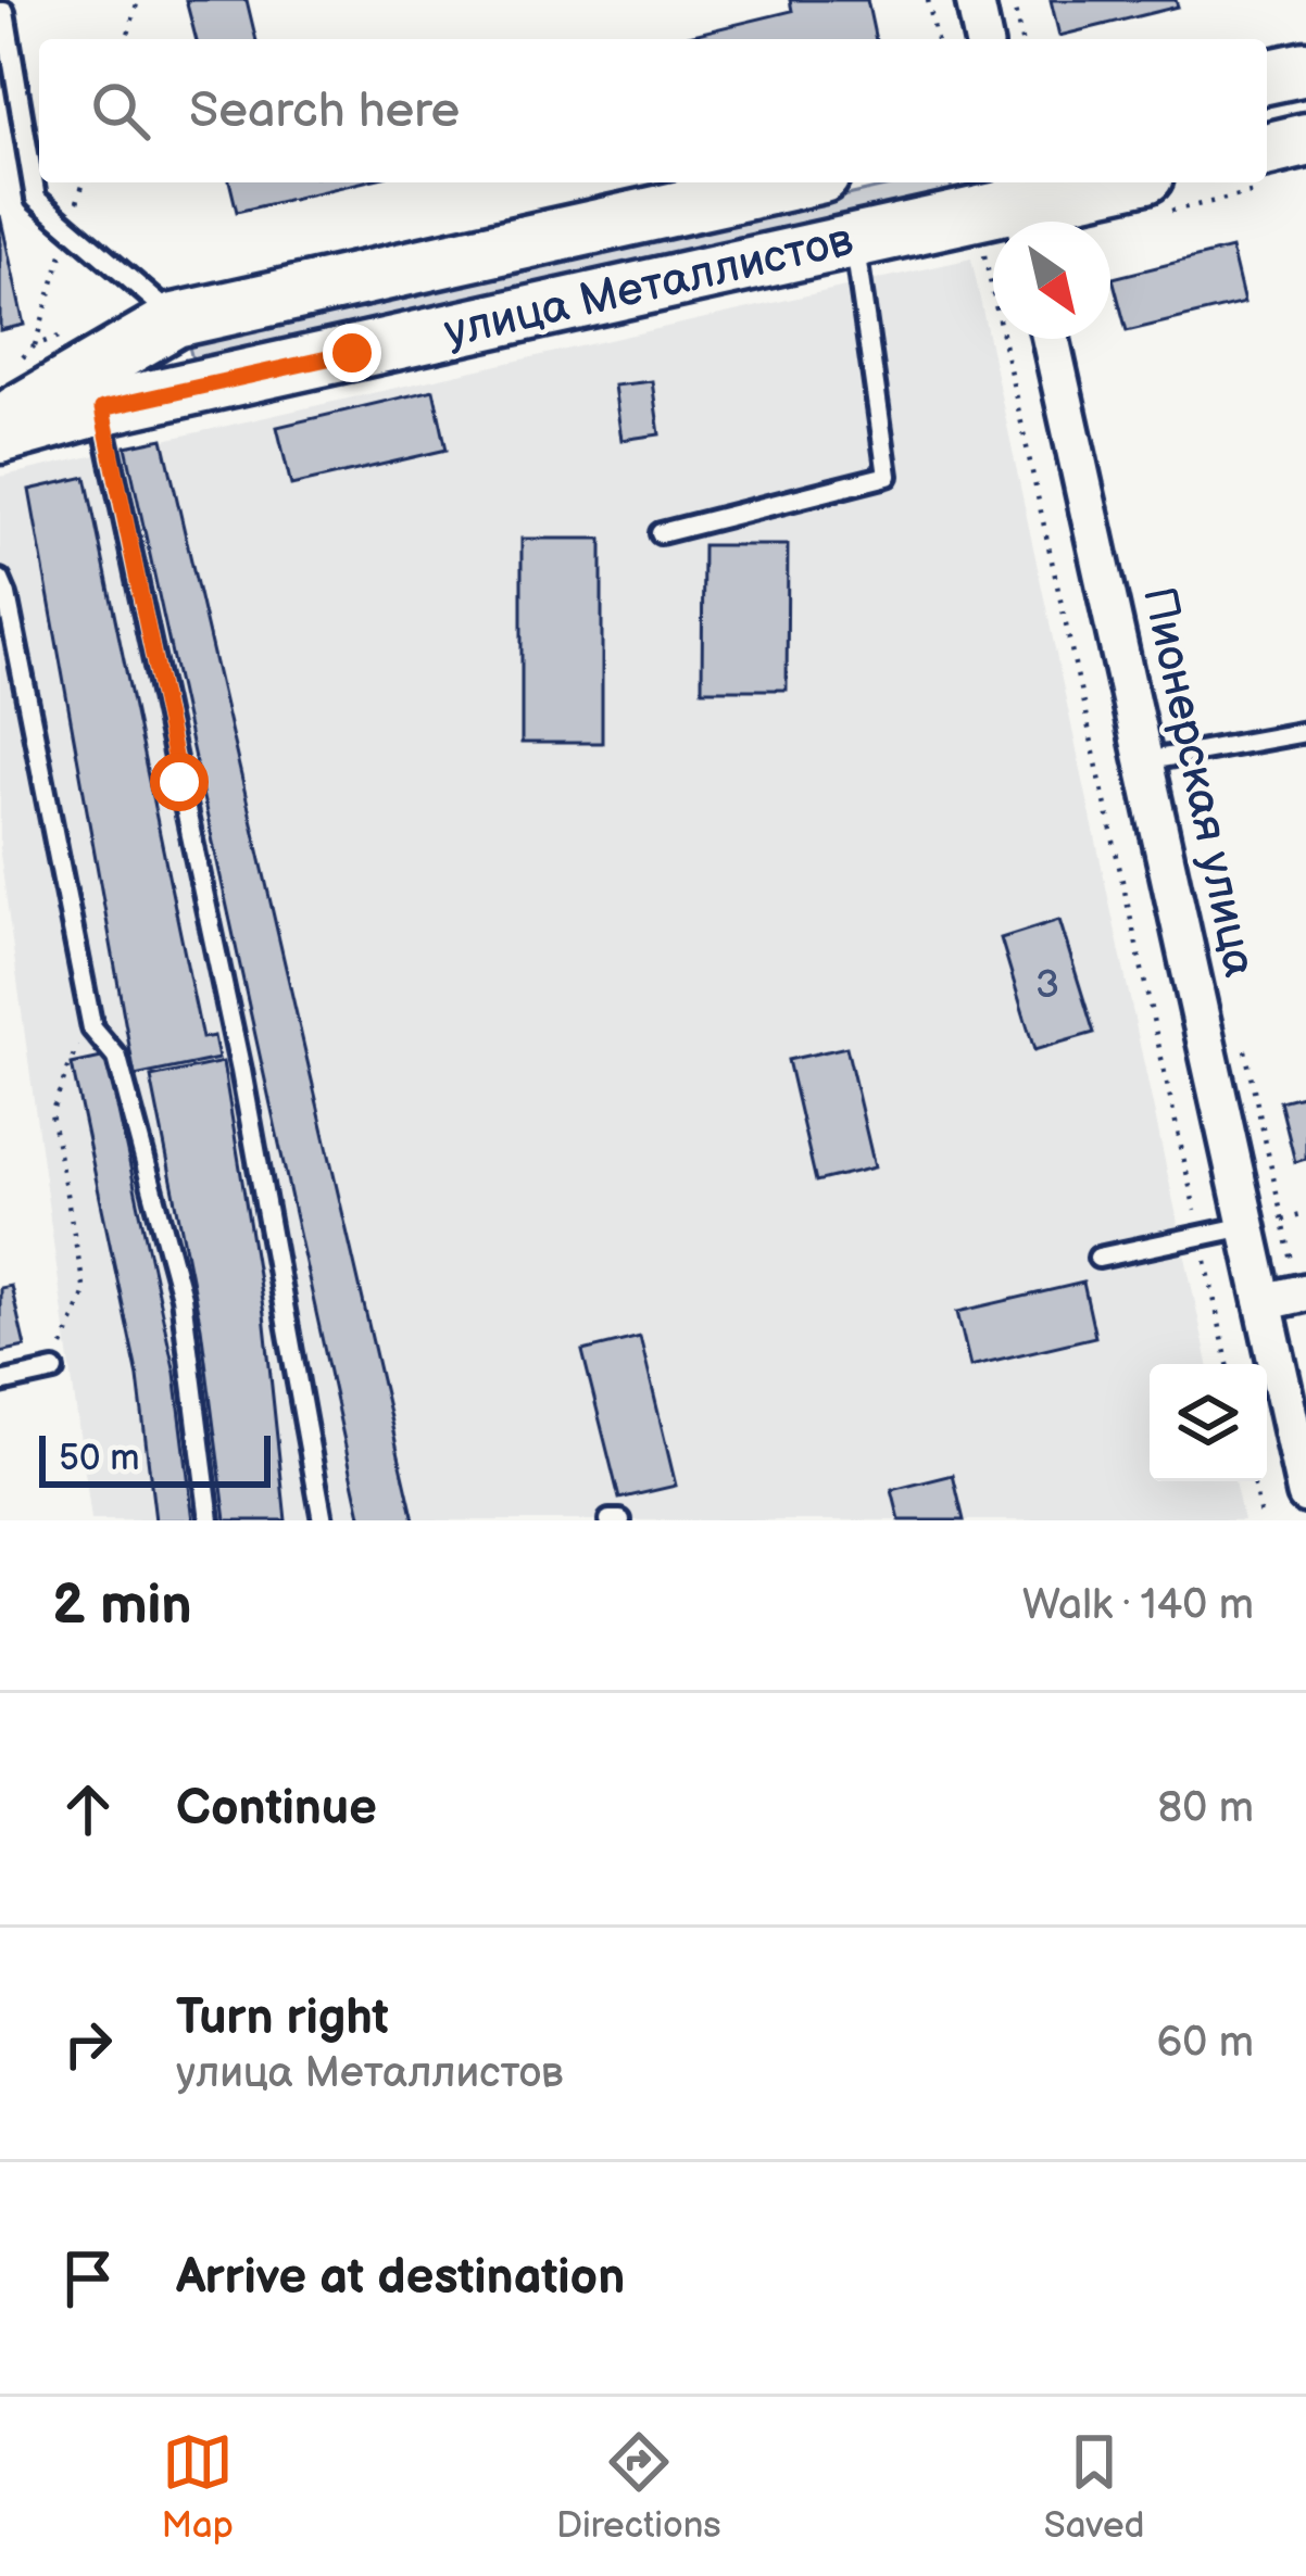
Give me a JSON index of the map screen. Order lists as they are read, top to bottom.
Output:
{
  "streets": {
    "street": ["улица Металлистов", "Пионерская улица"]
  },
  "house_numbers": ["3"],
  "scale_bar": "50 m",
  "north": "bottom right",
  "page": {
    "search": "Search here",
    "scale": "50 m",
    "heading": ["2 min", "Walk · 140 m"],
    "list": [
      ["Continue", "80 m"],
      ["Turn right", "улица Металлистов", "60 m"],
      "Arrive at destination"
    ],
    "nav": ["Map", "Directions", "Saved"]
  }
}
